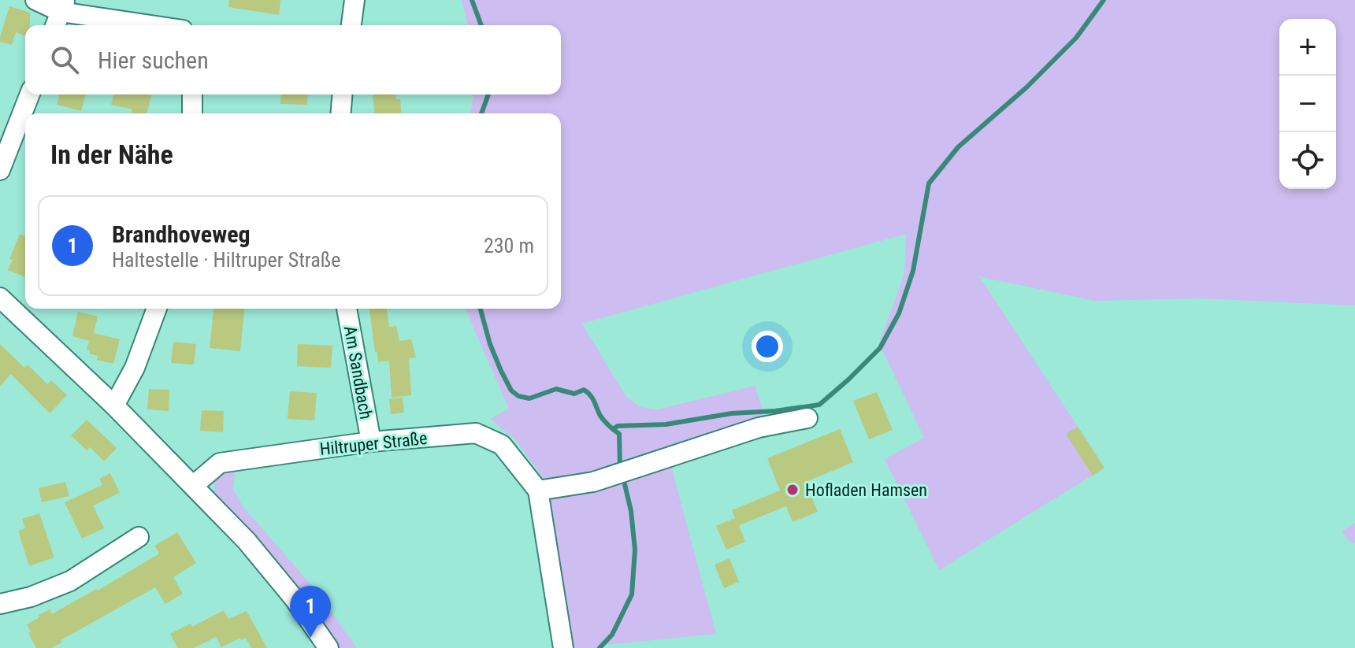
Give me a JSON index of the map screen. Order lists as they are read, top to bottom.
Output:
{
  "streets": {
    "street": ["Am Sandbach", "Hiltruper Straße"]
  },
  "crossings": [
    ["Am Sandbach", "Hiltruper Straße"]
  ],
  "places": ["Hofladen Hamsen"],
  "page": {
    "map_buttons": ["+", "−"],
    "search": "Hier suchen",
    "heading": "In der Nähe",
    "list": [
      {
        "mark": "1",
        "name": "Brandhoveweg",
        "note": "Haltestelle · Hiltruper Straße",
        "value": "230 m"
      }
    ],
    "pins": "1"
  }
}
